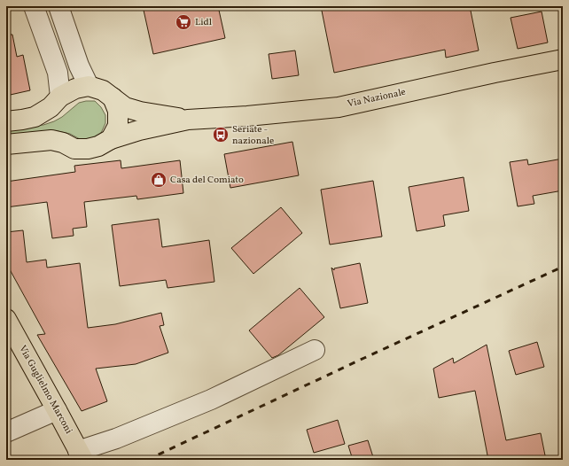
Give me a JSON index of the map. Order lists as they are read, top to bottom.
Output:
{
  "streets": {
    "main road": ["Via Nazionale", "Via Guglielmo Marconi"]
  },
  "places": {
    "supermarket": ["Lidl"],
    "bus stop": ["Seriate - nazionale"],
    "shop": ["Casa del Comiato"]
  }
}
